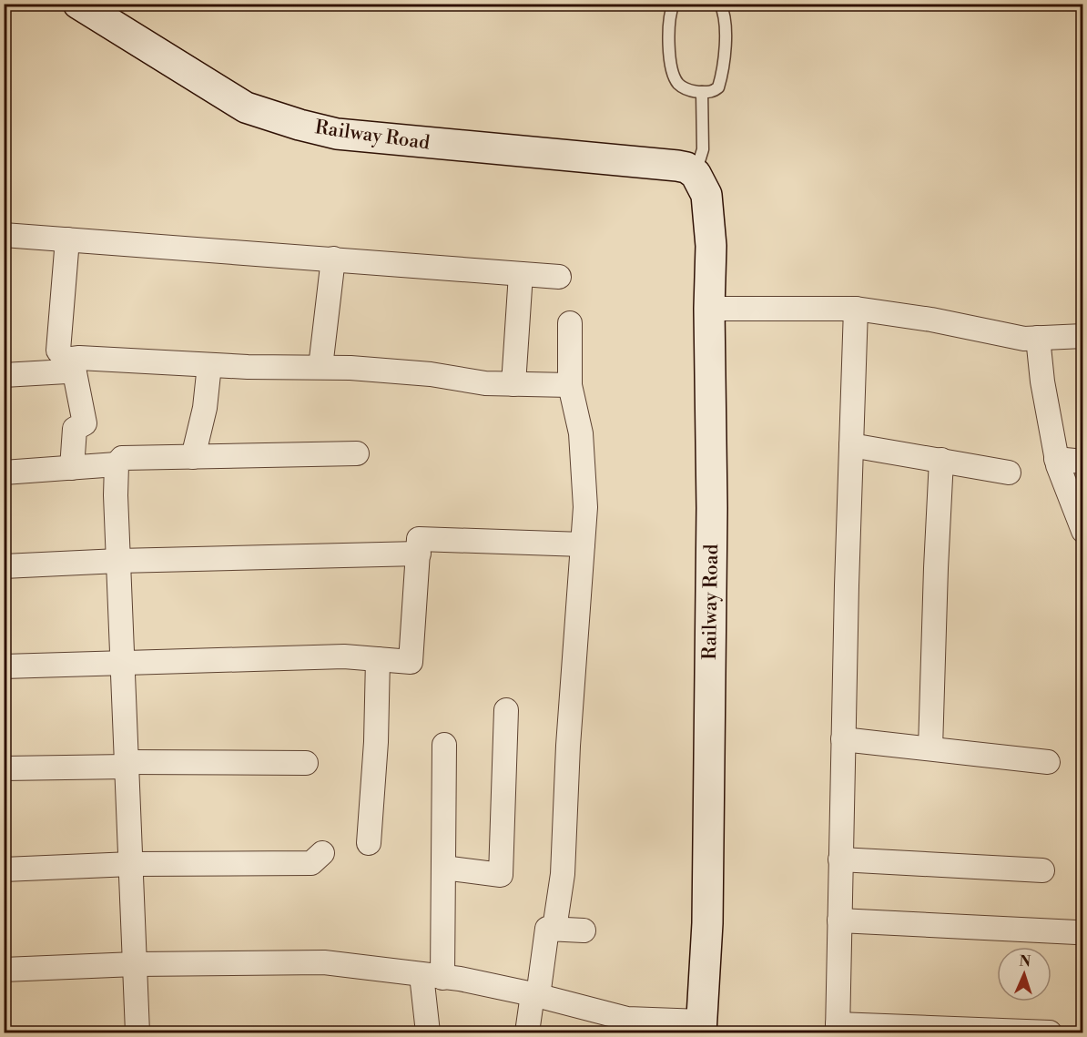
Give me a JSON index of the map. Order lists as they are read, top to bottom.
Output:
{
  "streets": {
    "main road": ["Railway Road"]
  },
  "north": "top"
}
